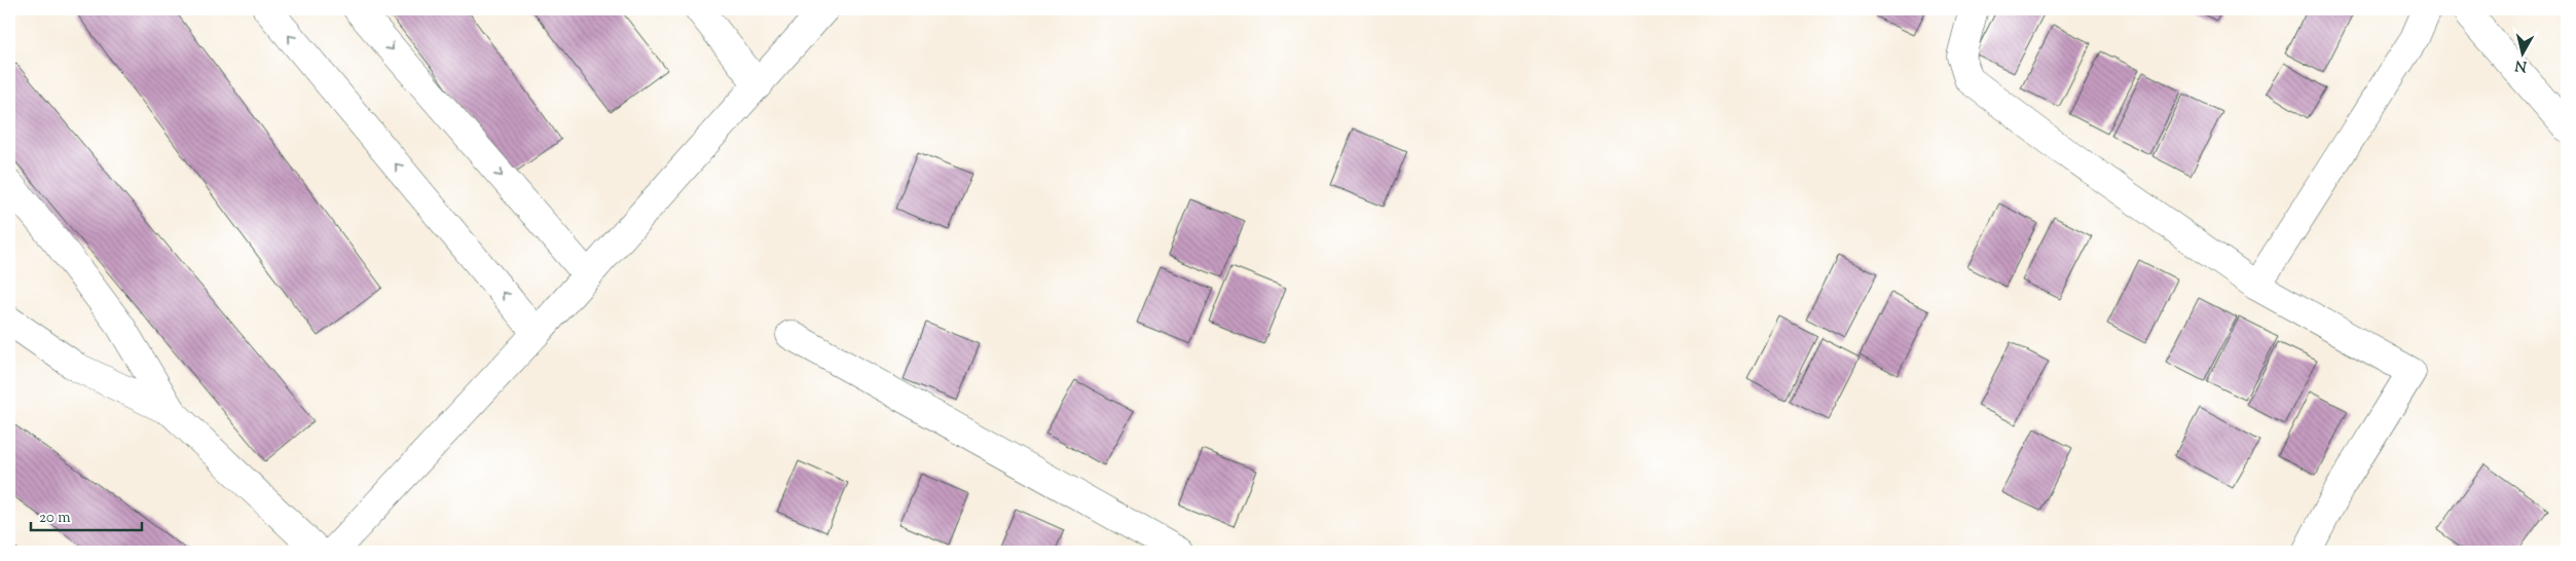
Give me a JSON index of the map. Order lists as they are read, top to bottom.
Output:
{
  "scale_bar": "20 m",
  "north": "bottom"
}
